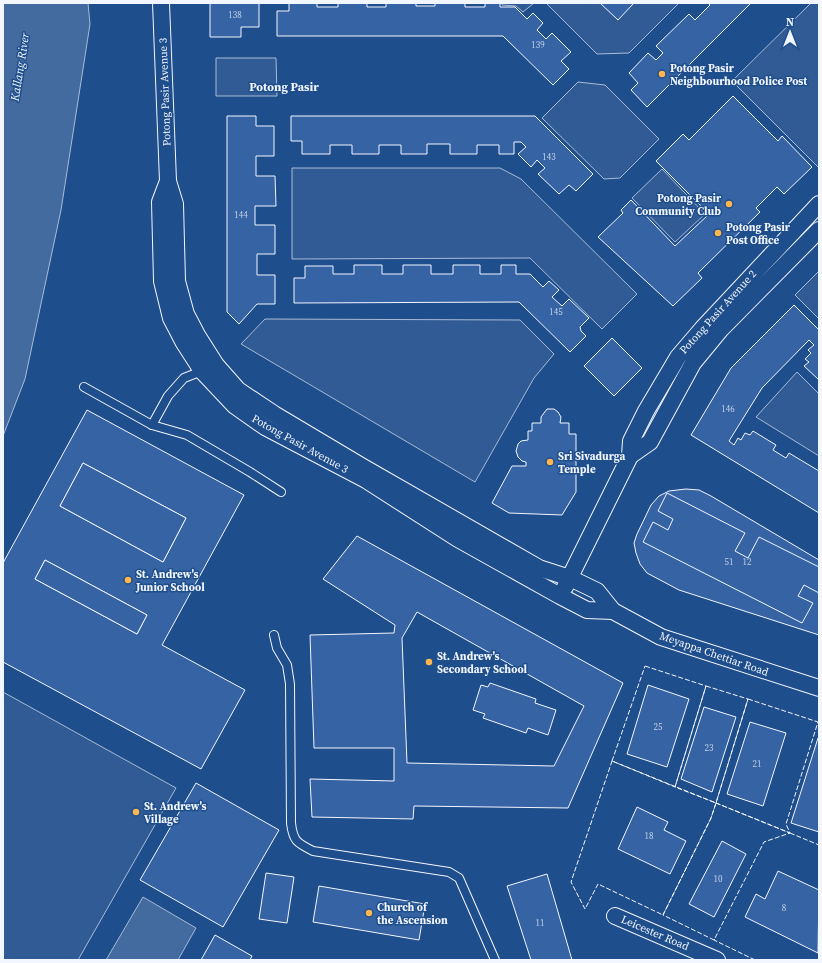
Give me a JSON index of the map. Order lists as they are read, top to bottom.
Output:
{
  "streets": {
    "street": [
      "Potong Pasir Avenue 3",
      "Potong Pasir Avenue 2",
      "Meyappa Chettiar Road",
      "Leicester Road"
    ]
  },
  "crossings": [
    ["Potong Pasir Avenue 3", "Potong Pasir Avenue 2"],
    ["Potong Pasir Avenue 3", "Meyappa Chettiar Road"],
    ["Potong Pasir Avenue 2", "Meyappa Chettiar Road"]
  ],
  "districts": ["Potong Pasir"],
  "water": ["Kallang River"],
  "places": [
    "Potong Pasir Neighbourhood Police Post",
    "Potong Pasir Community Club",
    "Potong Pasir Post Office",
    "Sri Sivadurga Temple",
    "St. Andrew's Junior School",
    "St. Andrew's Secondary School",
    "St. Andrew's Village",
    "Church of the Ascension"
  ],
  "house_numbers": [
    "138",
    "139",
    "143",
    "144",
    "145",
    "146",
    "51",
    "12",
    "25",
    "23",
    "21",
    "18",
    "10",
    "8",
    "11"
  ],
  "north": "top"
}
